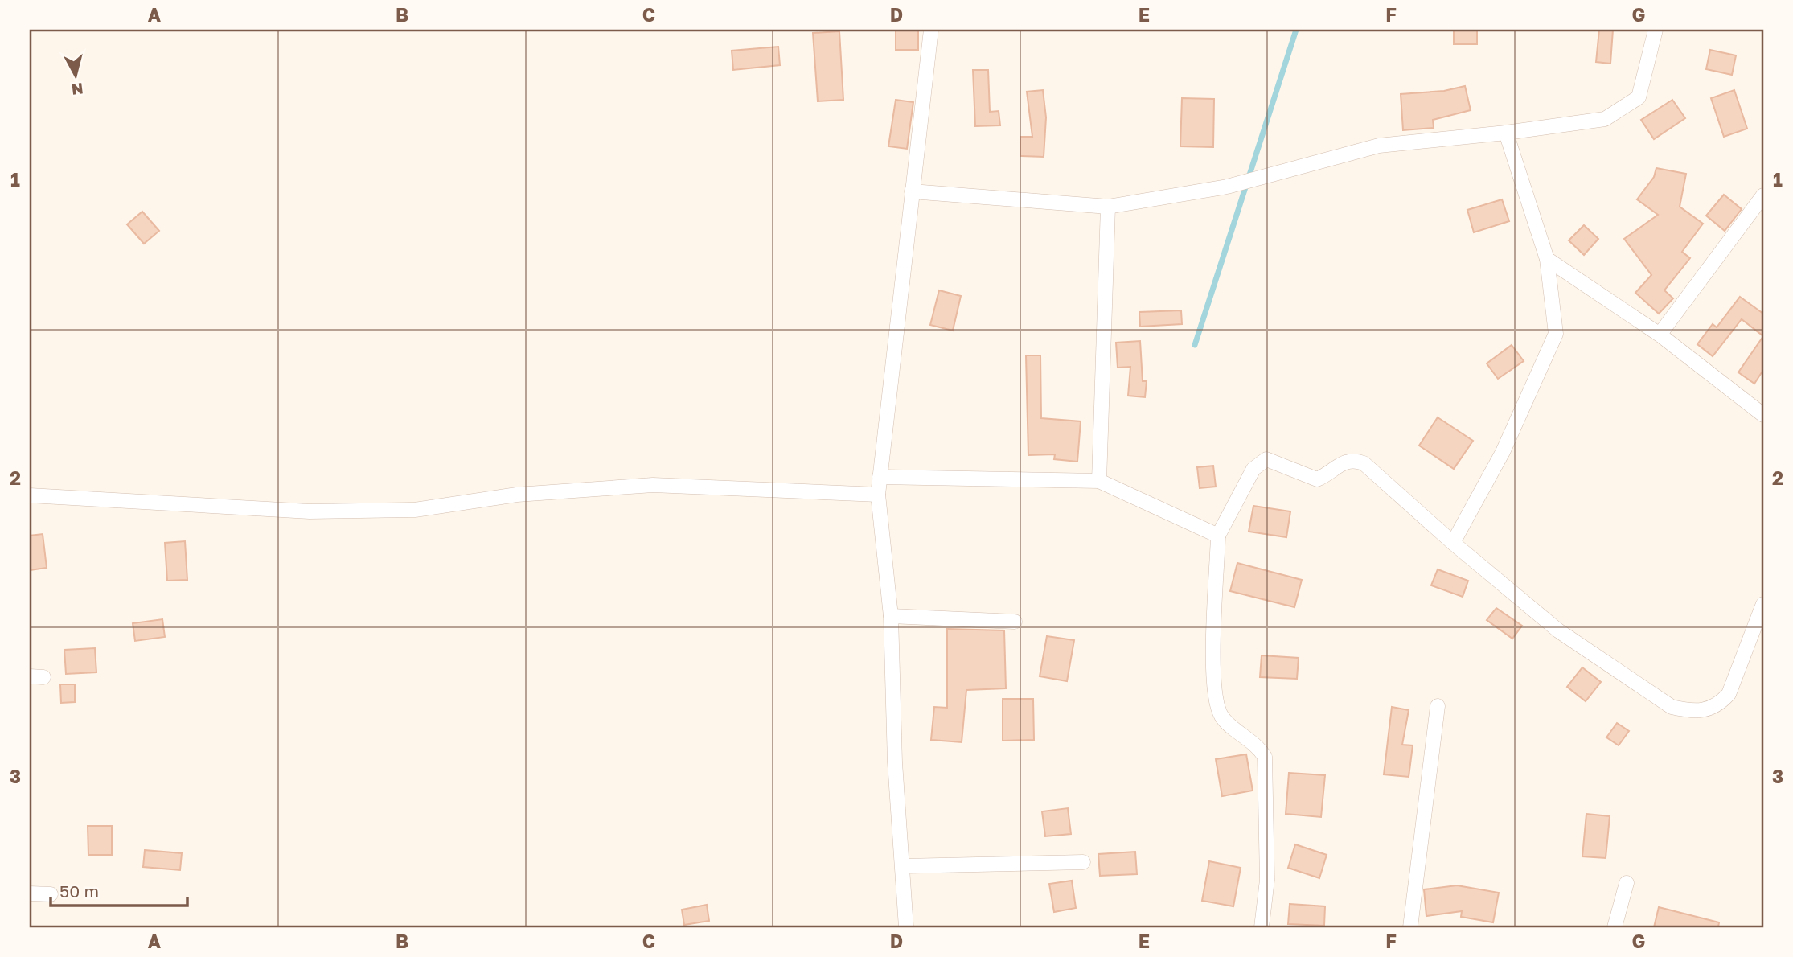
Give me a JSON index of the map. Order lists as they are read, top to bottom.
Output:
{
  "scale_bar": "50 m",
  "north": "bottom",
  "grid": {
    "columns": [
      "A",
      "B",
      "C",
      "D",
      "E",
      "F",
      "G"
    ],
    "rows": ["1", "2", "3"]
  }
}
